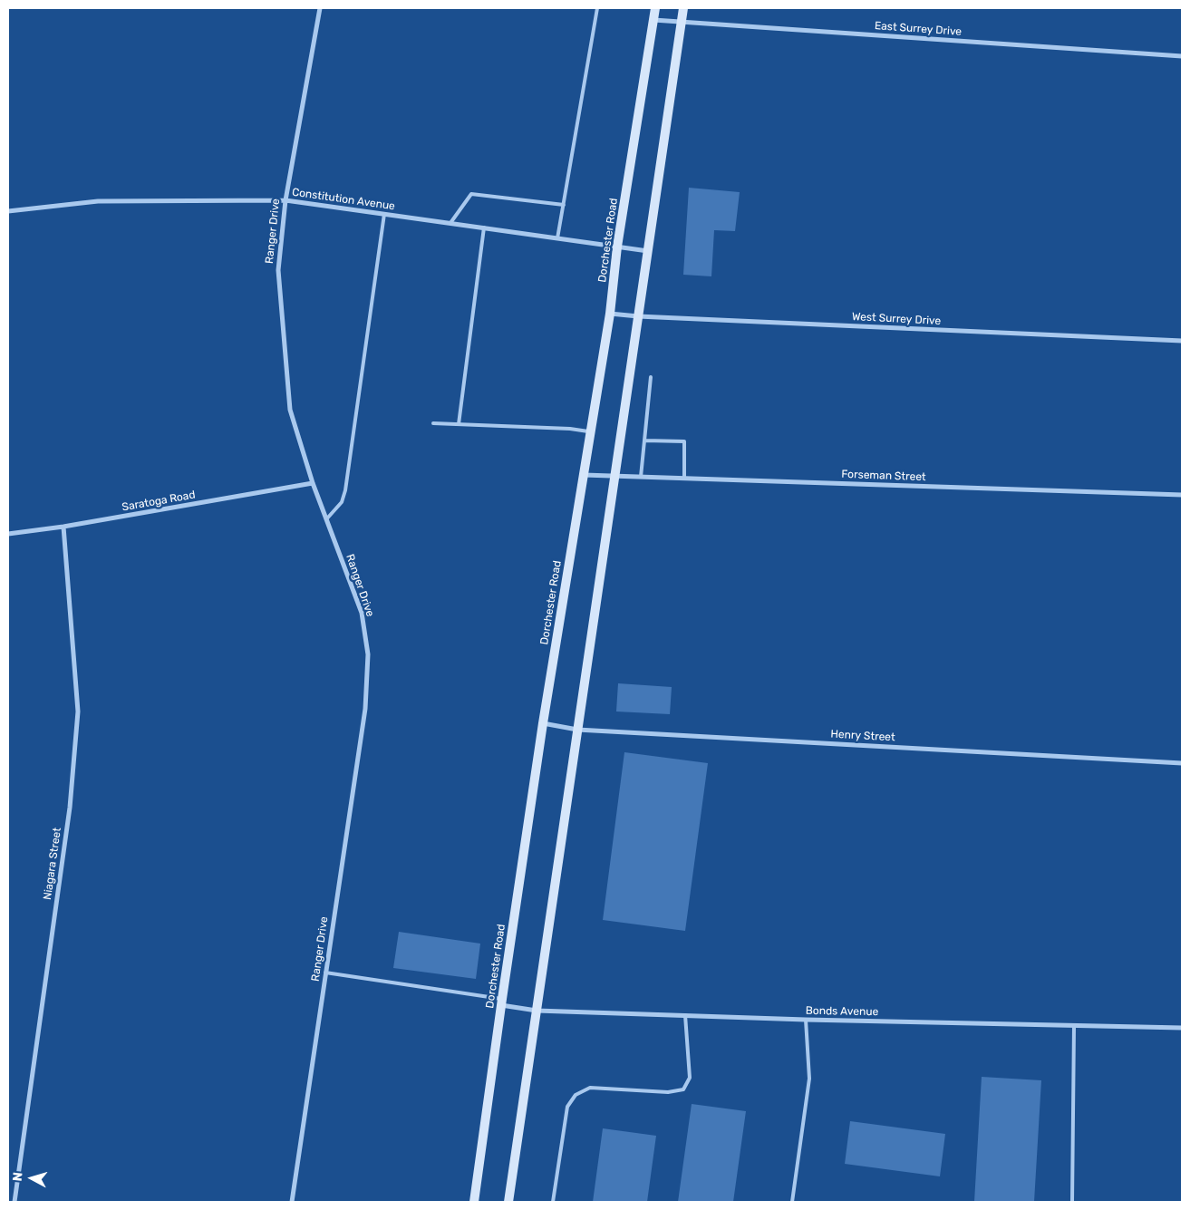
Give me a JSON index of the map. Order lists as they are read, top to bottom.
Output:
{
  "streets": {
    "main road": ["Dorchester Road"],
    "street": [
      "East Surrey Drive",
      "Constitution Avenue",
      "Ranger Drive",
      "West Surrey Drive",
      "Forseman Street",
      "Saratoga Road",
      "Henry Street",
      "Niagara Street",
      "Bonds Avenue"
    ]
  },
  "crossings": [
    ["East Surrey Drive", "Dorchester Road"],
    ["Constitution Avenue", "Ranger Drive"],
    ["Constitution Avenue", "Dorchester Road"],
    ["Ranger Drive", "Saratoga Road"],
    ["Dorchester Road", "West Surrey Drive"],
    ["Dorchester Road", "Forseman Street"],
    ["Dorchester Road", "Henry Street"],
    ["Dorchester Road", "Bonds Avenue"],
    ["Saratoga Road", "Niagara Street"]
  ],
  "north": "left"
}
